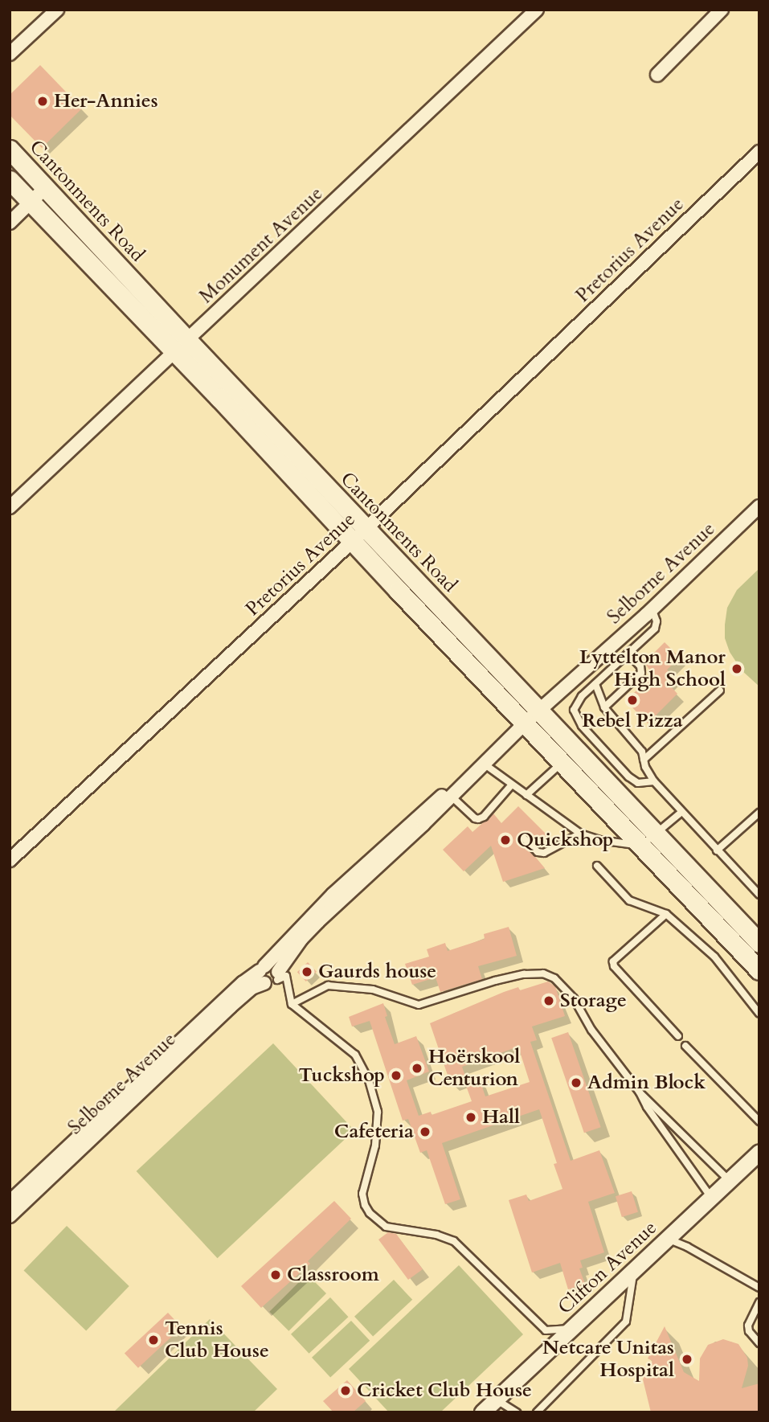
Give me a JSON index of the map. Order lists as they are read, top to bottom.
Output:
{
  "streets": {
    "main road": ["Cantonments Road"],
    "street": [
      "Monument Avenue",
      "Pretorius Avenue",
      "Selborne Avenue",
      "Clifton Avenue"
    ]
  },
  "crossings": [
    ["Cantonments Road", "Monument Avenue"],
    ["Cantonments Road", "Pretorius Avenue"],
    ["Cantonments Road", "Selborne Avenue"]
  ],
  "places": [
    "Her-Annies",
    "Lyttelton Manor High School",
    "Rebel Pizza",
    "Quickshop",
    "Gaurds house",
    "Storage",
    "Hoërskool Centurion",
    "Tuckshop",
    "Admin Block",
    "Hall",
    "Cafeteria",
    "Classroom",
    "Tennis Club House",
    "Netcare Unitas Hospital",
    "Cricket Club House"
  ]
}
